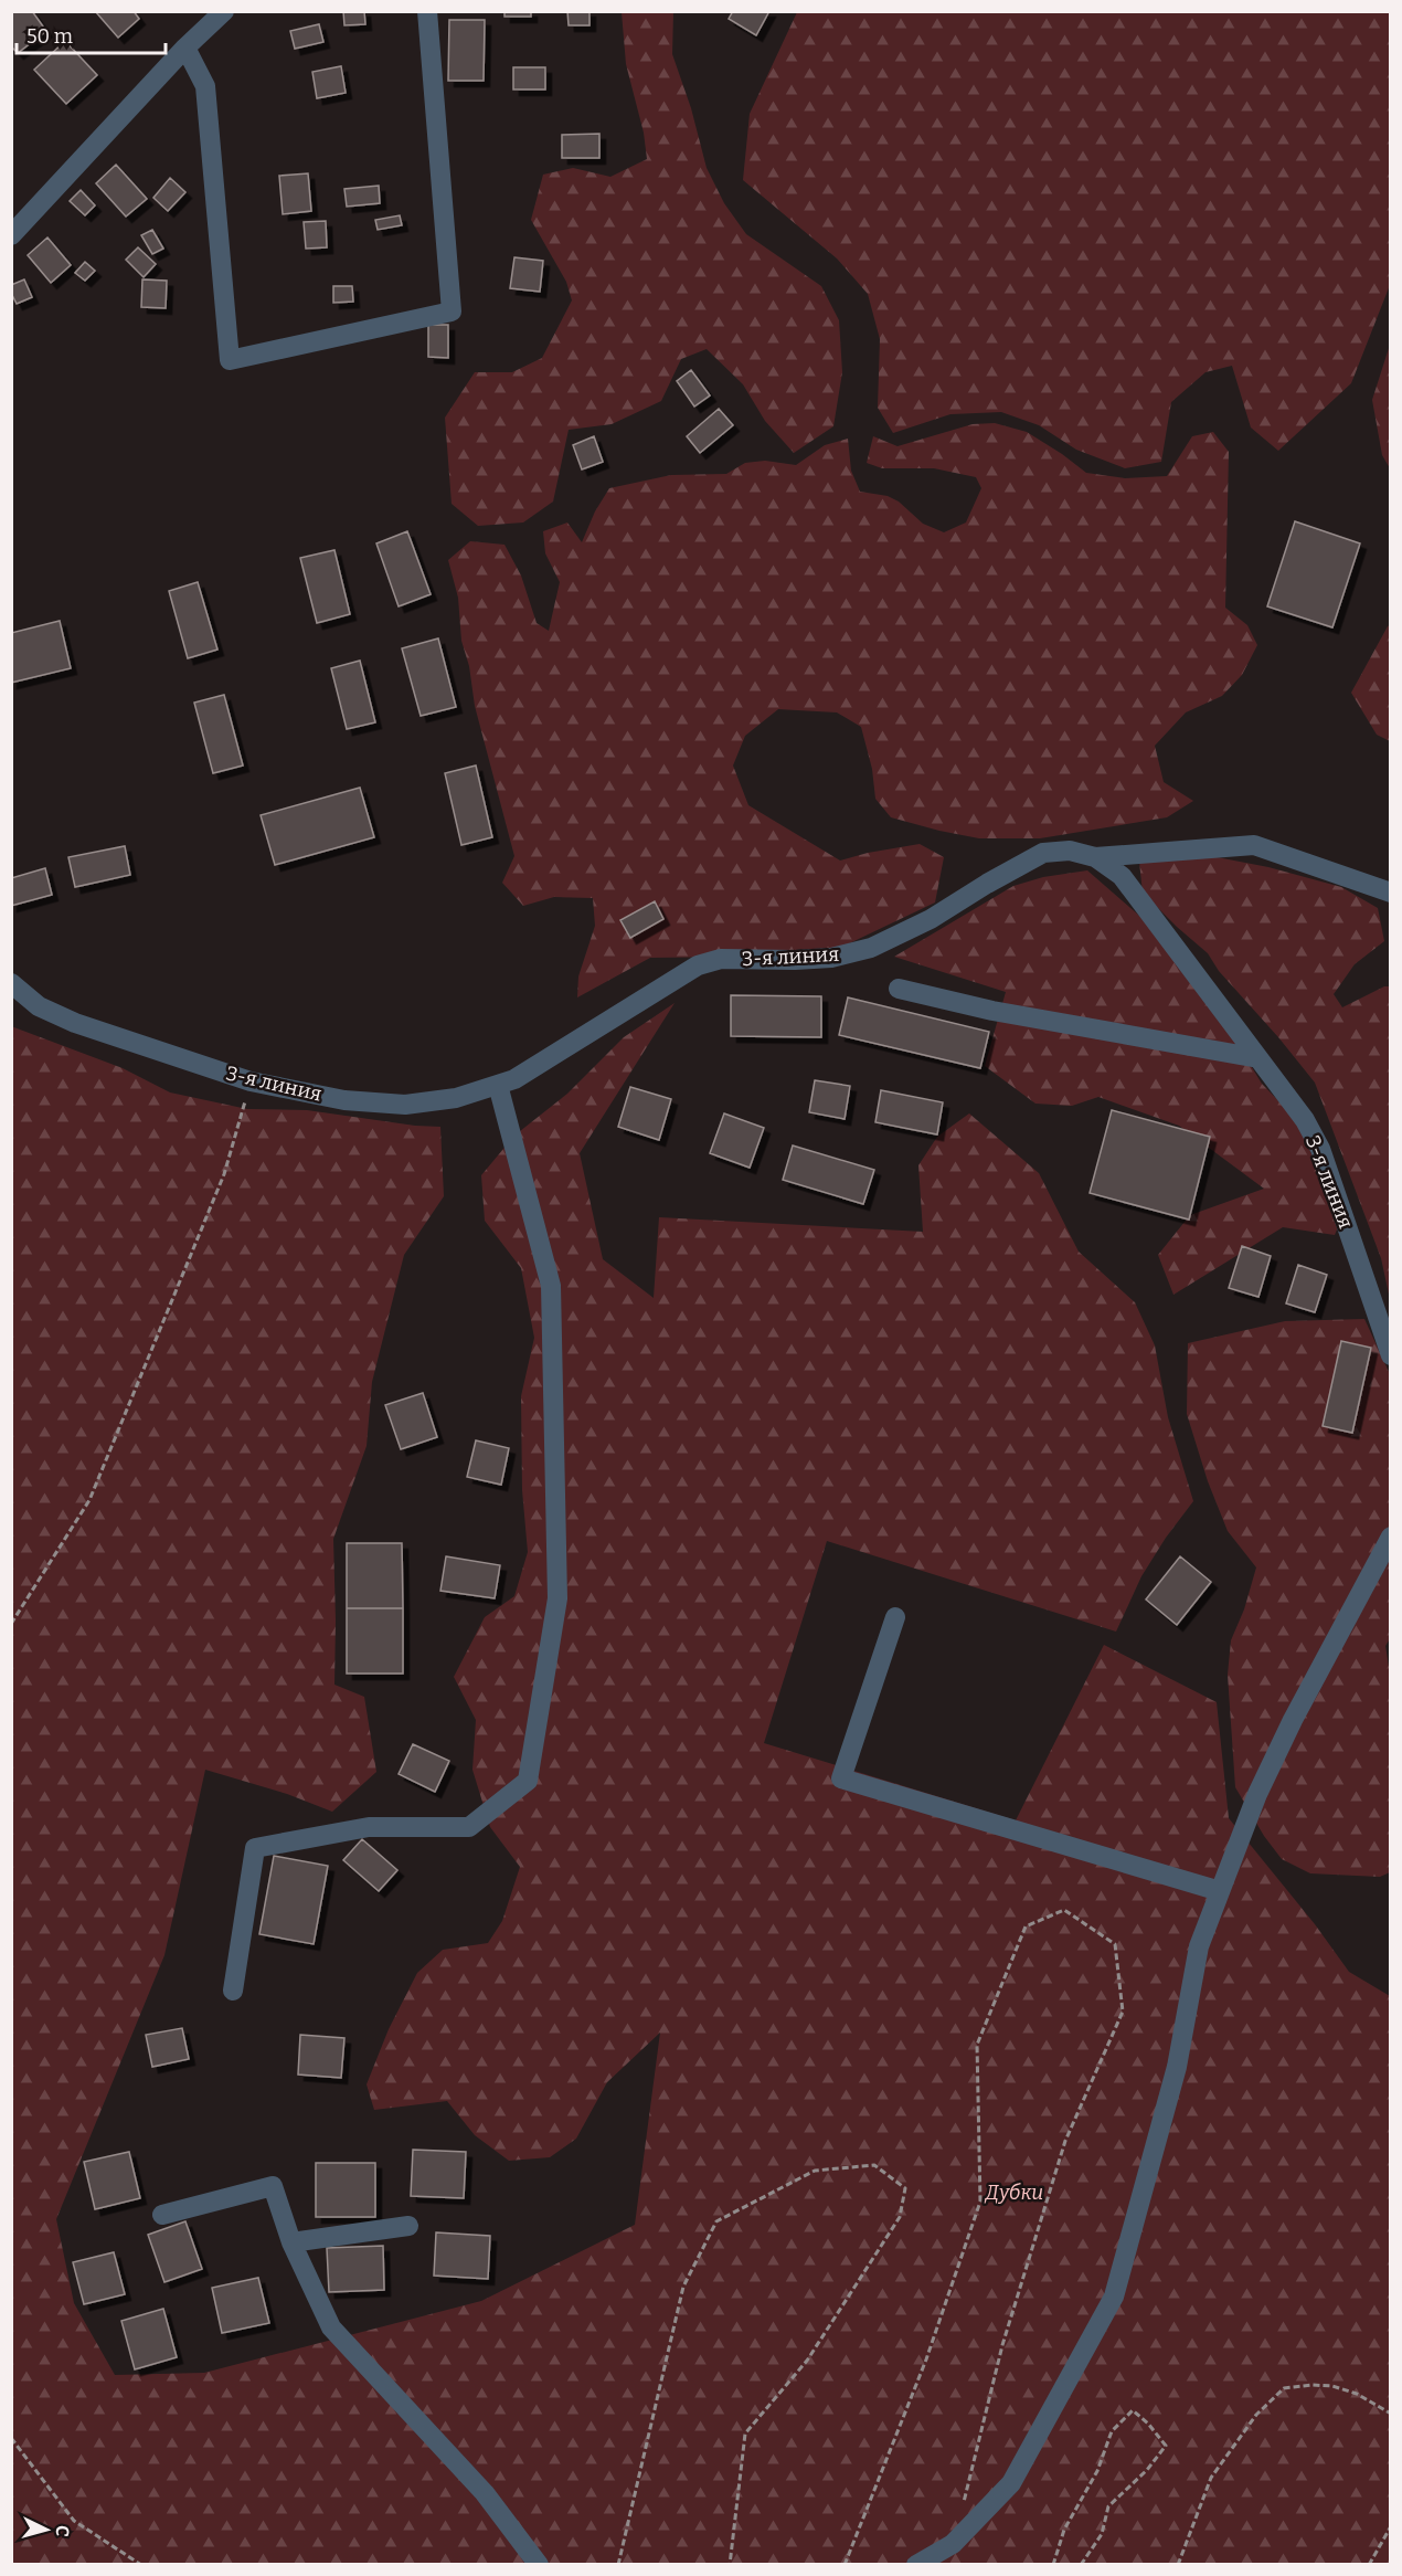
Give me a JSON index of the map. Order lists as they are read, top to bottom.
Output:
{
  "streets": {
    "street": ["3-я линия"]
  },
  "parks": ["Дубки"],
  "scale_bar": "50 m",
  "north": "right"
}
